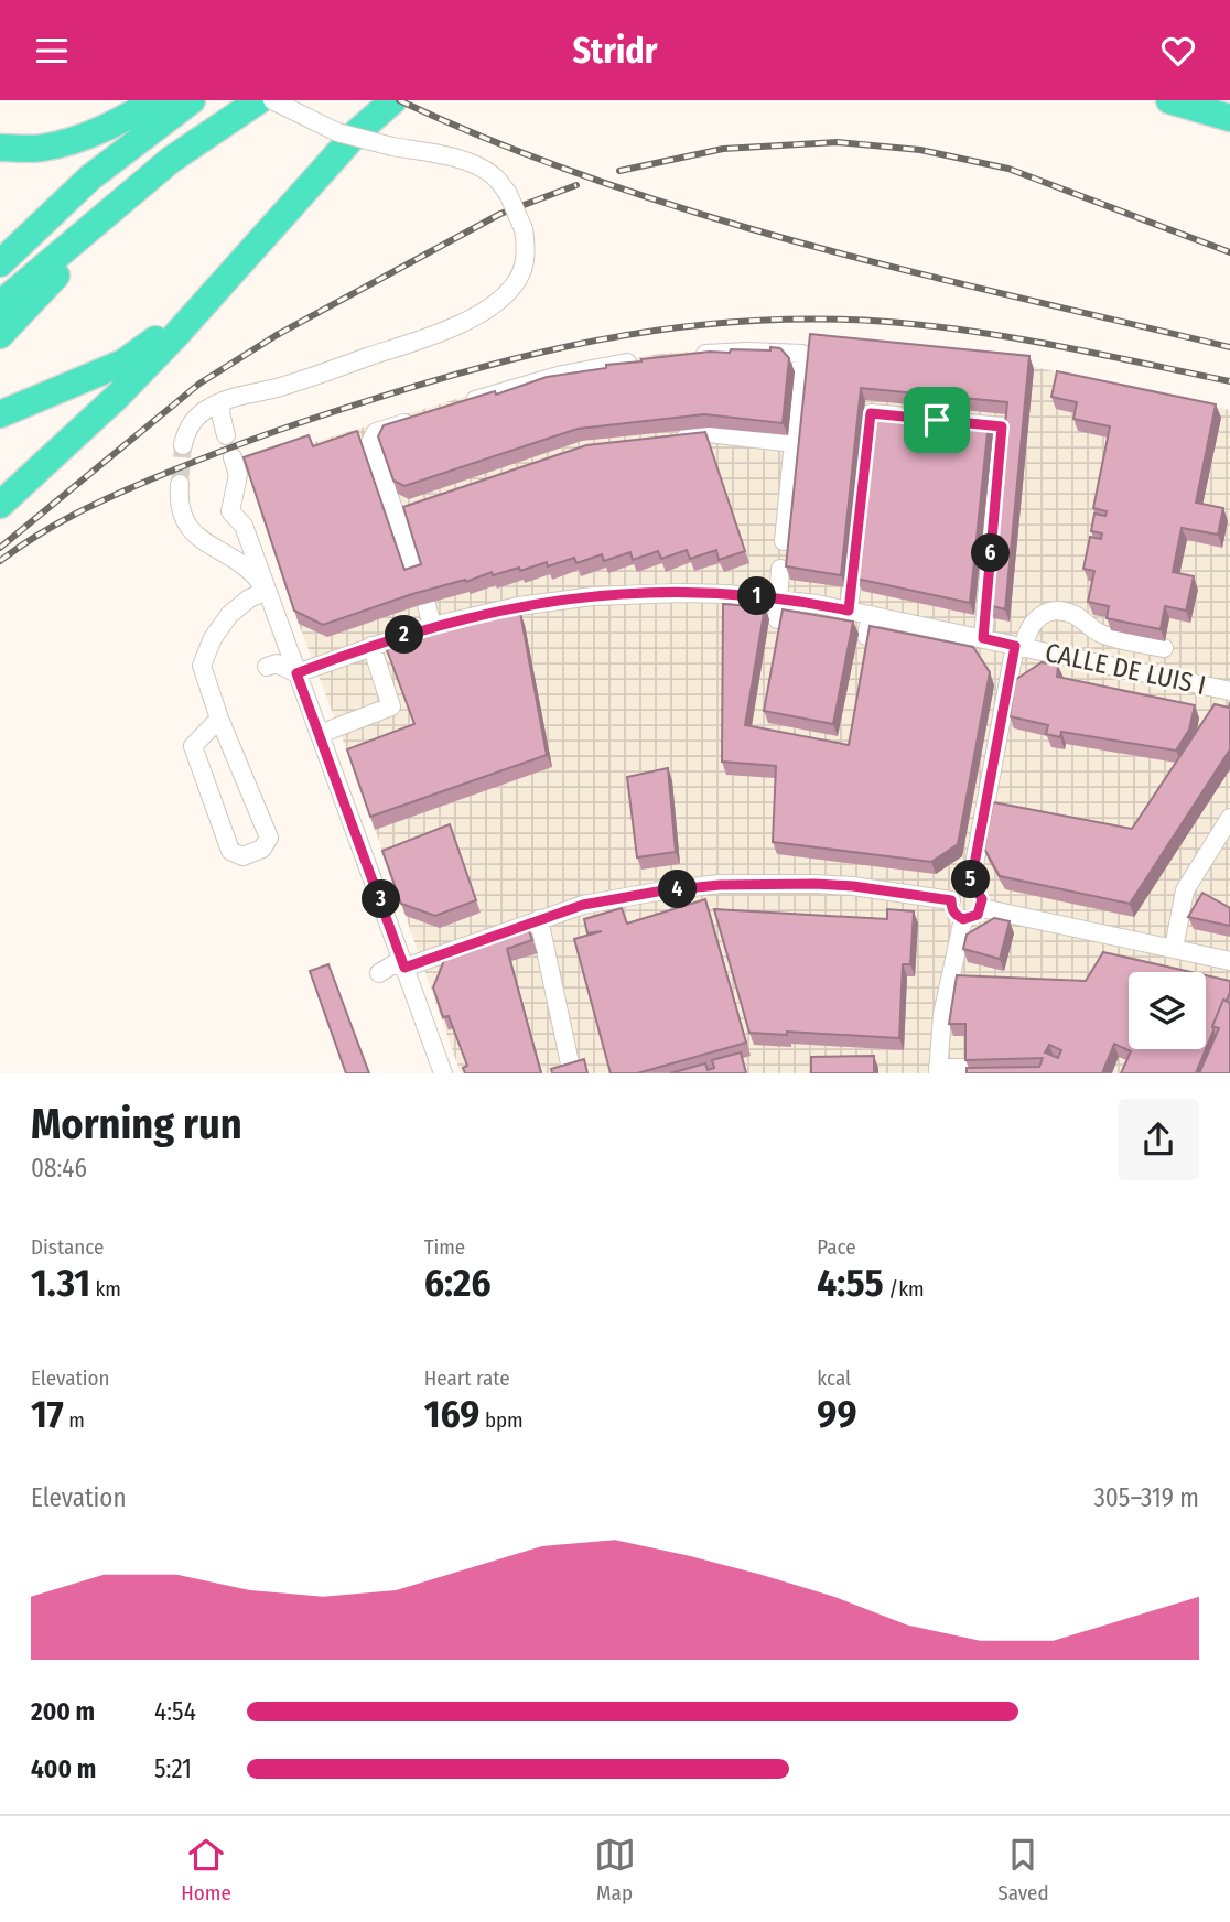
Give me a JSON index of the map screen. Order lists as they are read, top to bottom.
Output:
{
  "streets": {
    "street": ["CALLE DE LUIS I"]
  },
  "page": {
    "header": "Stridr",
    "pins": [
      "6",
      "1",
      "2",
      "5",
      "4",
      "3"
    ],
    "heading": ["Morning run", "08:46"],
    "stats": [
      ["Distance", "1.31 km"],
      ["Time", "6:26"],
      ["Pace", "4:55 /km"],
      ["Elevation", "17 m"],
      ["Heart rate", "169 bpm"],
      ["kcal", "99"]
    ],
    "chart": ["Elevation", "305–319 m"],
    "list": [
      {
        "name": "200 m",
        "note": "4:54"
      },
      {
        "name": "400 m",
        "note": "5:21"
      }
    ],
    "tabs": ["Home", "Map", "Saved"]
  }
}
